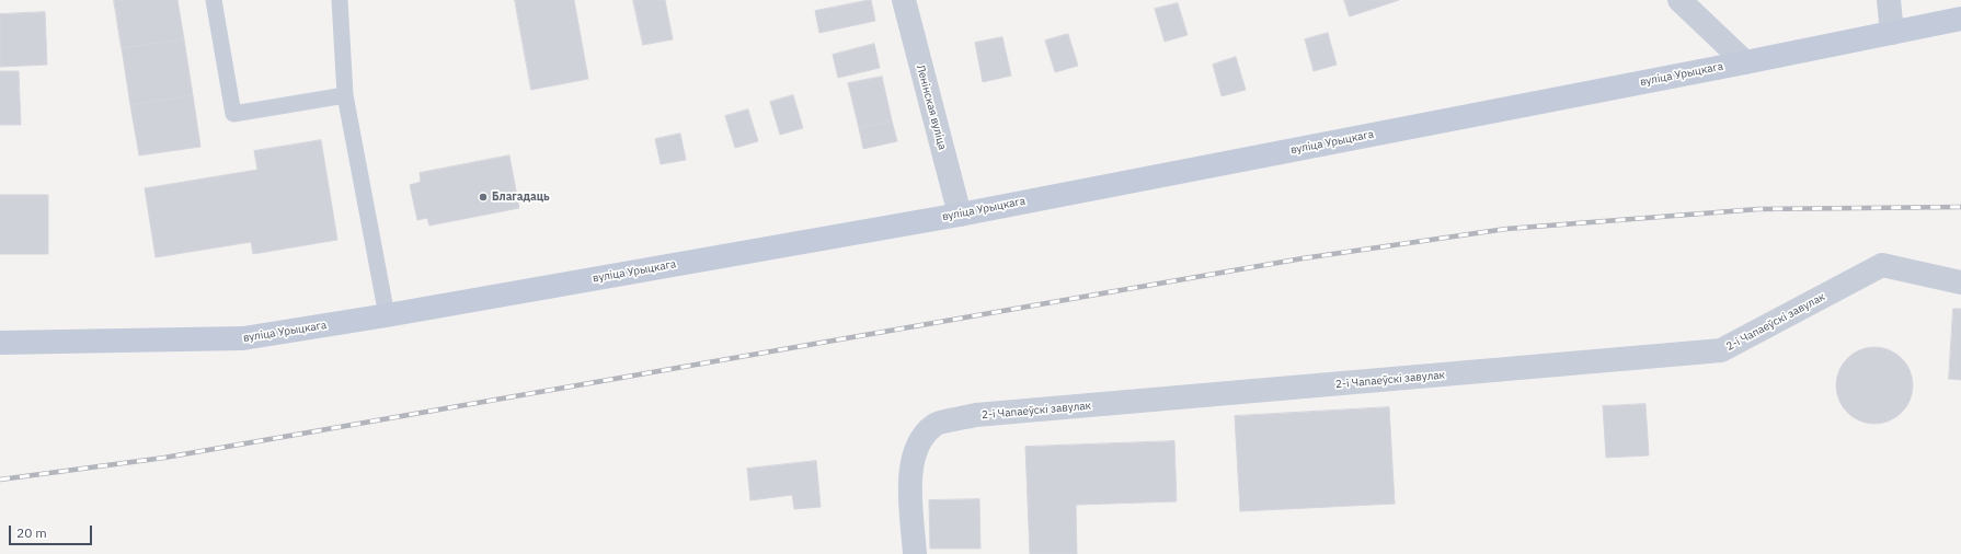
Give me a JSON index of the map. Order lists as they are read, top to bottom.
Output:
{
  "streets": {
    "main road": ["вуліца Урыцкага"],
    "street": ["Ленінская вуліца", "2-і Чапаеўскі завулак"]
  },
  "crossings": [
    ["вуліца Урыцкага", "Ленінская вуліца"]
  ],
  "places": ["Благадаць"],
  "scale_bar": "20 m"
}
